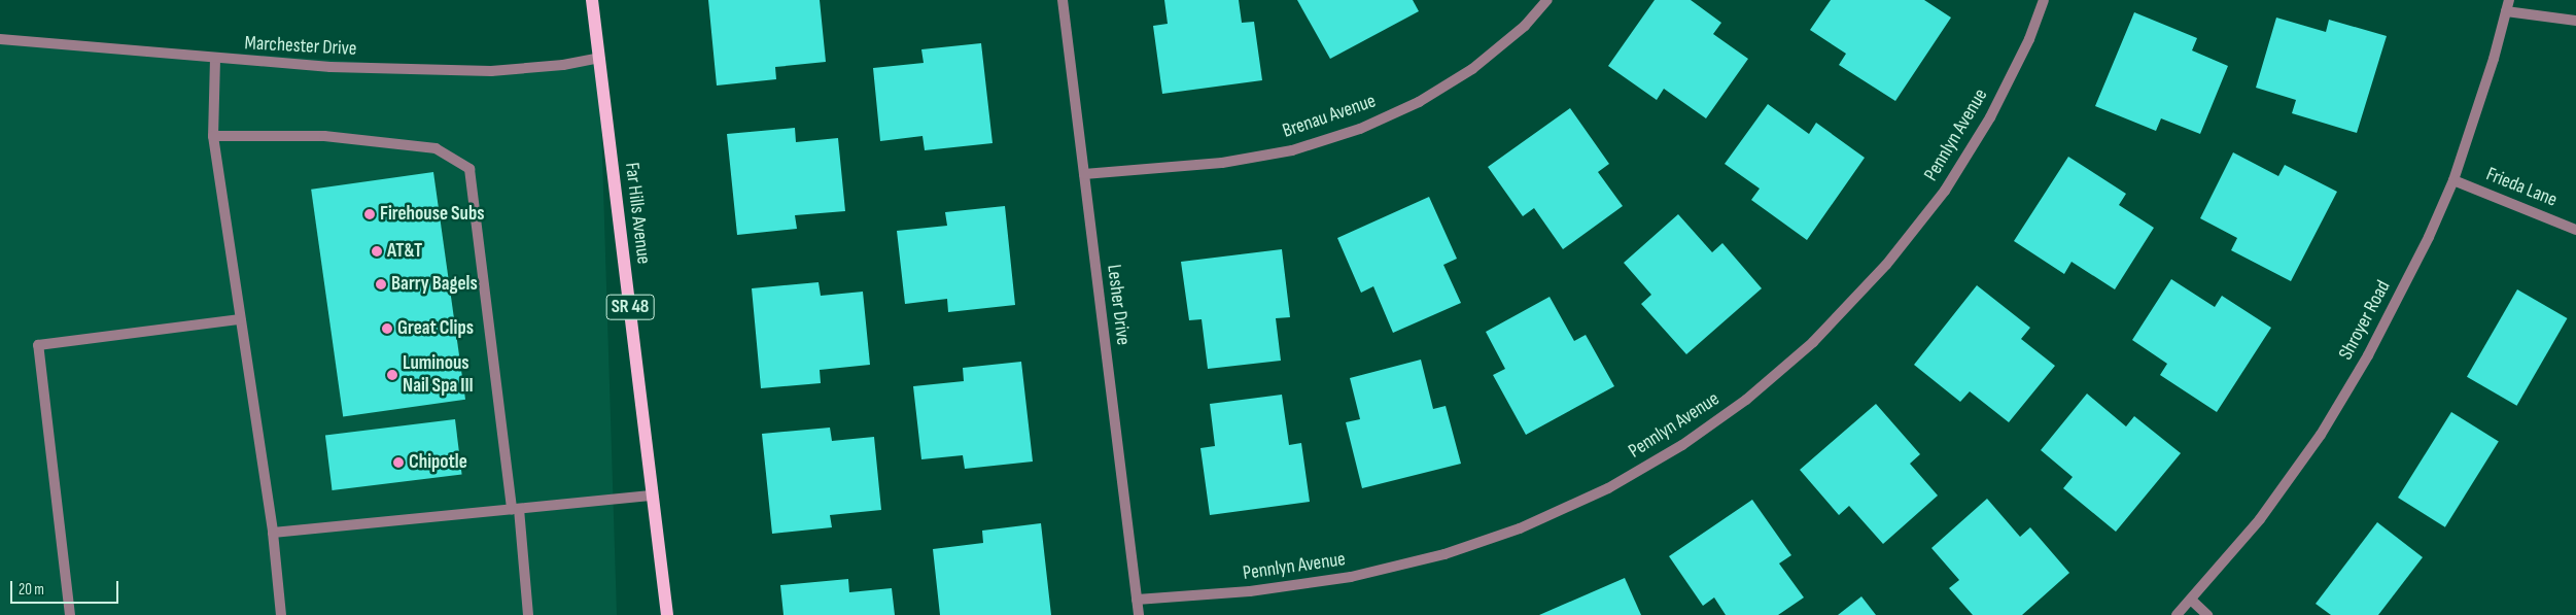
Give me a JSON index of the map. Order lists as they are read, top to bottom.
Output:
{
  "streets": {
    "main road": ["Far Hills Avenue", "SR 48"],
    "street": [
      "Marchester Drive",
      "Brenau Avenue",
      "Pennlyn Avenue",
      "Frieda Lane",
      "Lesher Drive",
      "Shroyer Road"
    ]
  },
  "crossings": [
    ["Marchester Drive", "Far Hills Avenue"],
    ["Brenau Avenue", "Lesher Drive"],
    ["Pennlyn Avenue", "Lesher Drive"],
    ["Frieda Lane", "Shroyer Road"]
  ],
  "places": [
    "Firehouse Subs",
    "AT&T",
    "Barry Bagels",
    "Great Clips",
    "Luminous Nail Spa III",
    "Chipotle"
  ],
  "scale_bar": "20 m"
}
